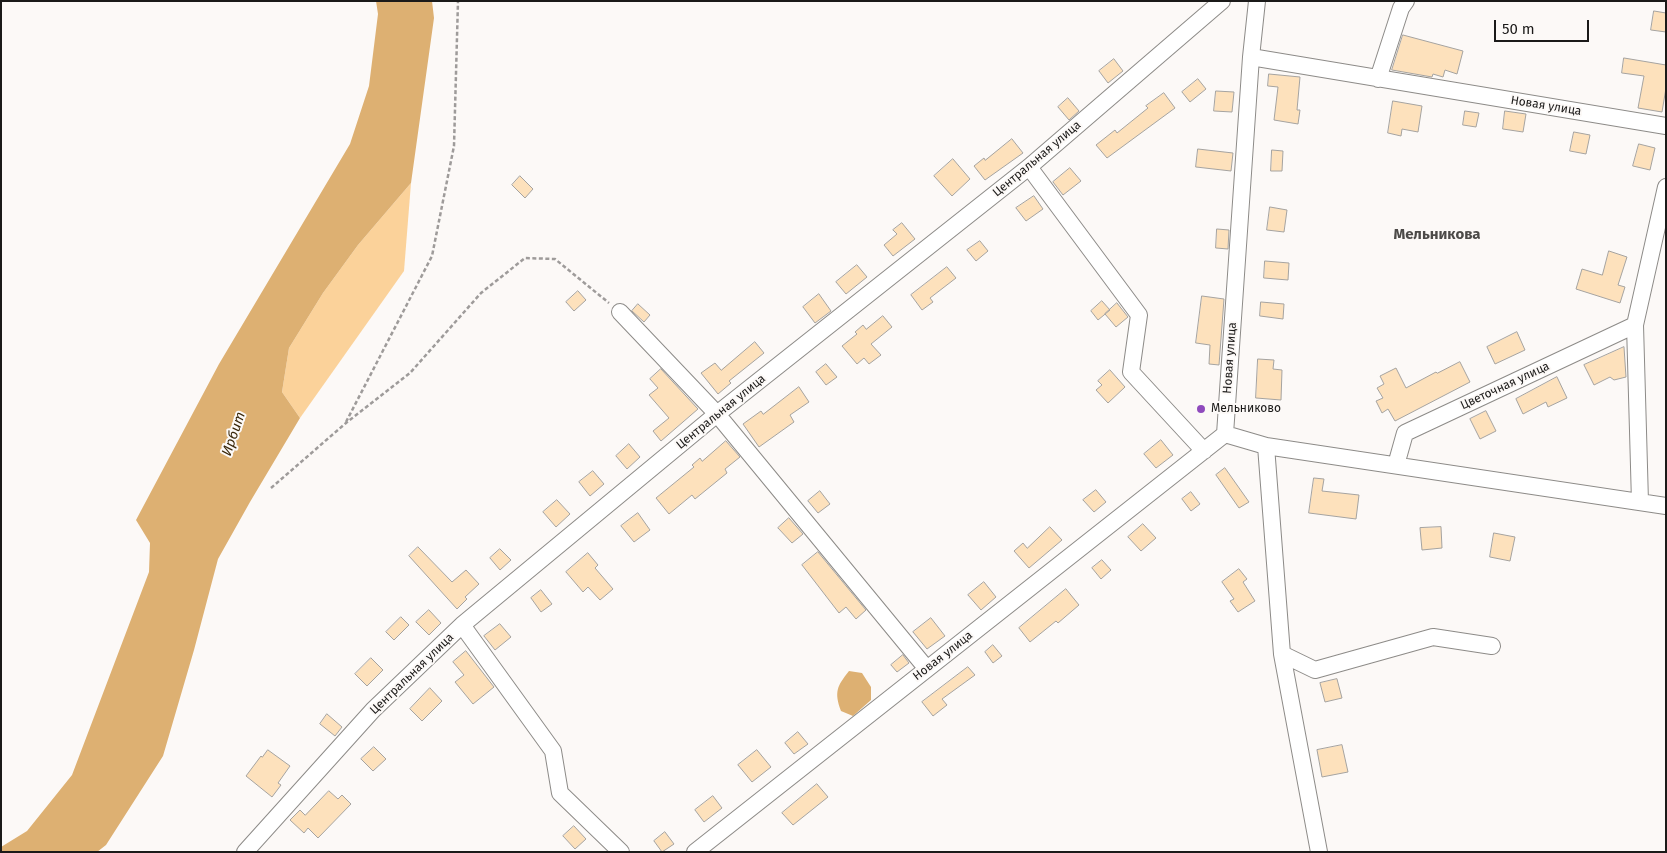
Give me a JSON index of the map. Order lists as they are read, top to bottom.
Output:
{
  "streets": {
    "street": ["Новая улица", "Центральная улица", "Цветочная улица"]
  },
  "districts": ["Мельникова"],
  "water": ["Ирбит"],
  "places": ["Мельниково"],
  "scale_bar": "50 m"
}
